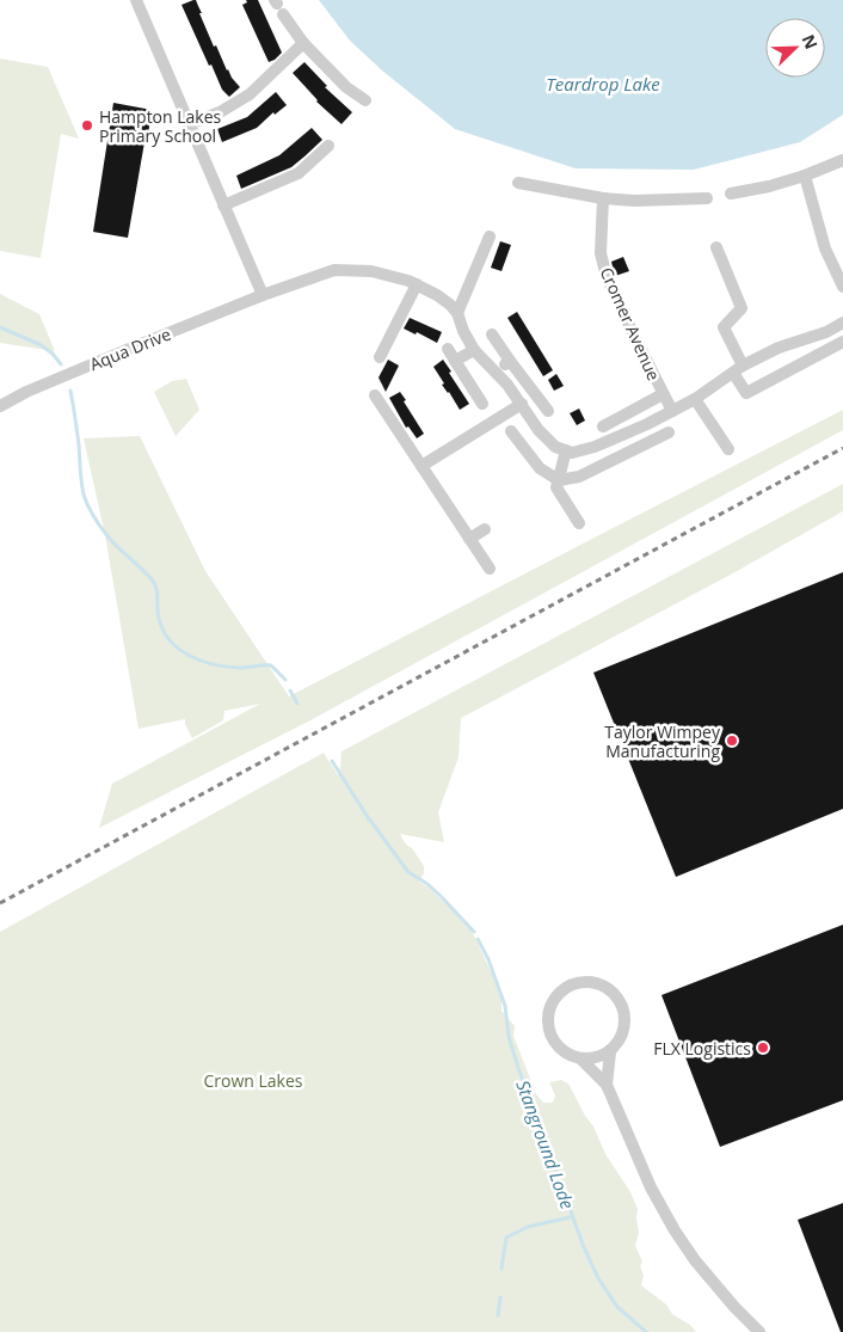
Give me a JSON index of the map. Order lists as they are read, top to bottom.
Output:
{
  "streets": {
    "street": ["Cromer Avenue", "Aqua Drive"]
  },
  "water": ["Teardrop Lake", "Stanground Lode"],
  "parks": ["Crown Lakes"],
  "places": ["Hampton Lakes Primary School", "Taylor Wimpey Manufacturing", "FLX Logistics"],
  "north": "top right"
}
